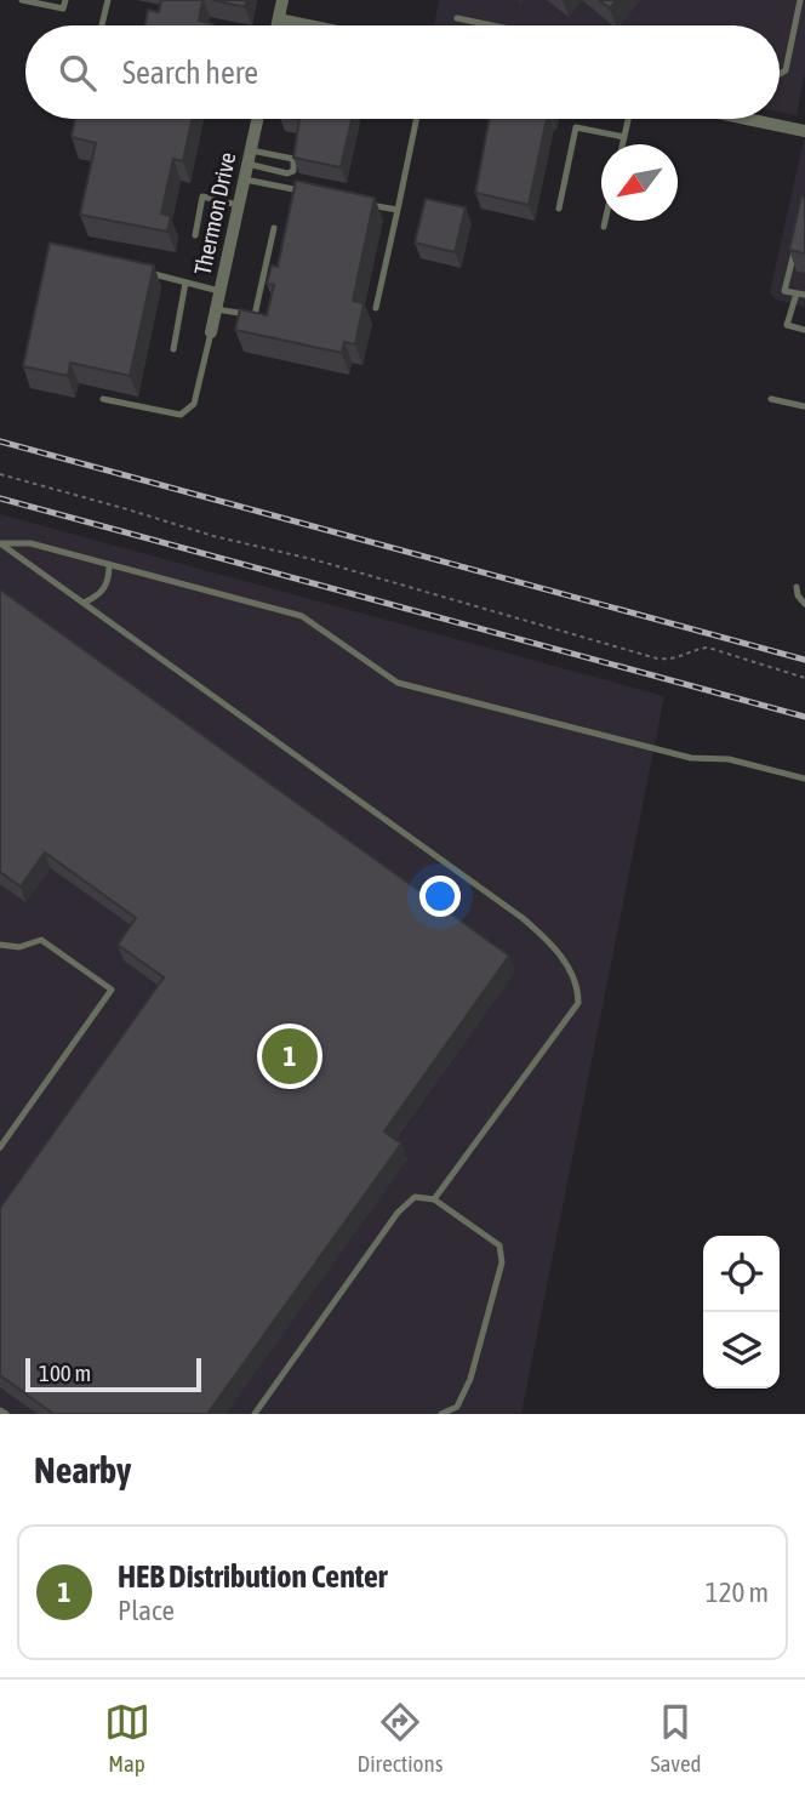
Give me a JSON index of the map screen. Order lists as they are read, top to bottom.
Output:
{
  "streets": {
    "street": ["Thermon Drive"]
  },
  "scale_bar": "100 m",
  "north": "bottom left",
  "page": {
    "search": "Search here",
    "pins": "1",
    "scale": "100 m",
    "heading": "Nearby",
    "list": [
      {
        "mark": "1",
        "name": "HEB Distribution Center",
        "note": "Place",
        "value": "120 m"
      }
    ],
    "nav": ["Map", "Directions", "Saved"]
  }
}
